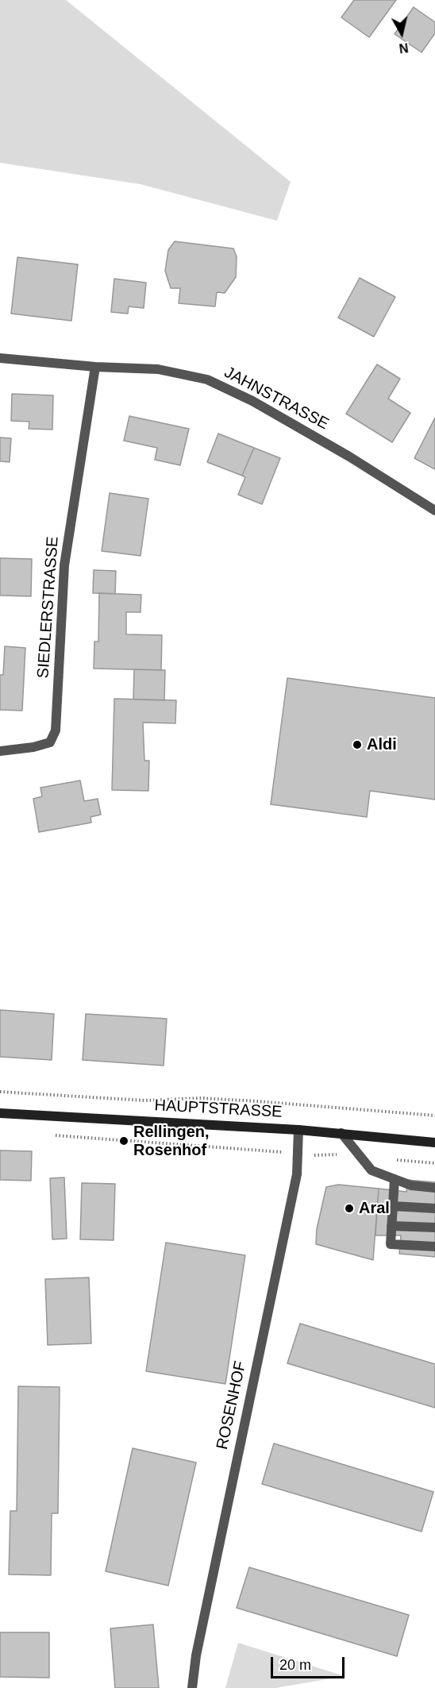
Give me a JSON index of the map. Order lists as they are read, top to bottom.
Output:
{
  "streets": {
    "main road": ["HAUPTSTRASSE"],
    "street": ["JAHNSTRASSE", "SIEDLERSTRASSE", "ROSENHOF"]
  },
  "crossings": [
    ["JAHNSTRASSE", "SIEDLERSTRASSE"],
    ["HAUPTSTRASSE", "ROSENHOF"]
  ],
  "places": ["Aldi", "Rellingen, Rosenhof", "Aral"],
  "scale_bar": "20 m",
  "north": "bottom"
}
